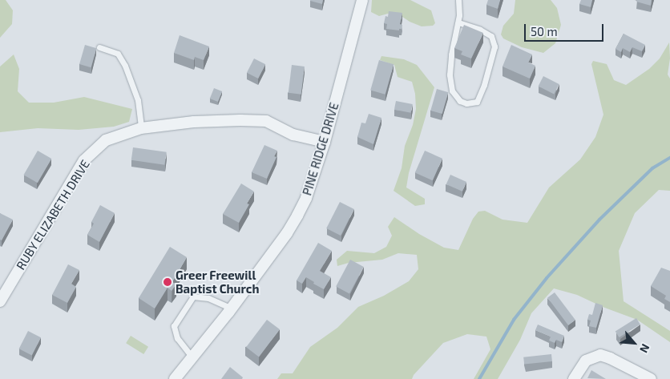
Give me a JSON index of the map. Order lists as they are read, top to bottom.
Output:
{
  "streets": {
    "street": ["PINE RIDGE DRIVE", "RUBY ELIZABETH DRIVE"]
  },
  "crossings": [
    ["PINE RIDGE DRIVE", "RUBY ELIZABETH DRIVE"]
  ],
  "places": ["Greer Freewill Baptist Church"],
  "scale_bar": "50 m",
  "north": "bottom right"
}
